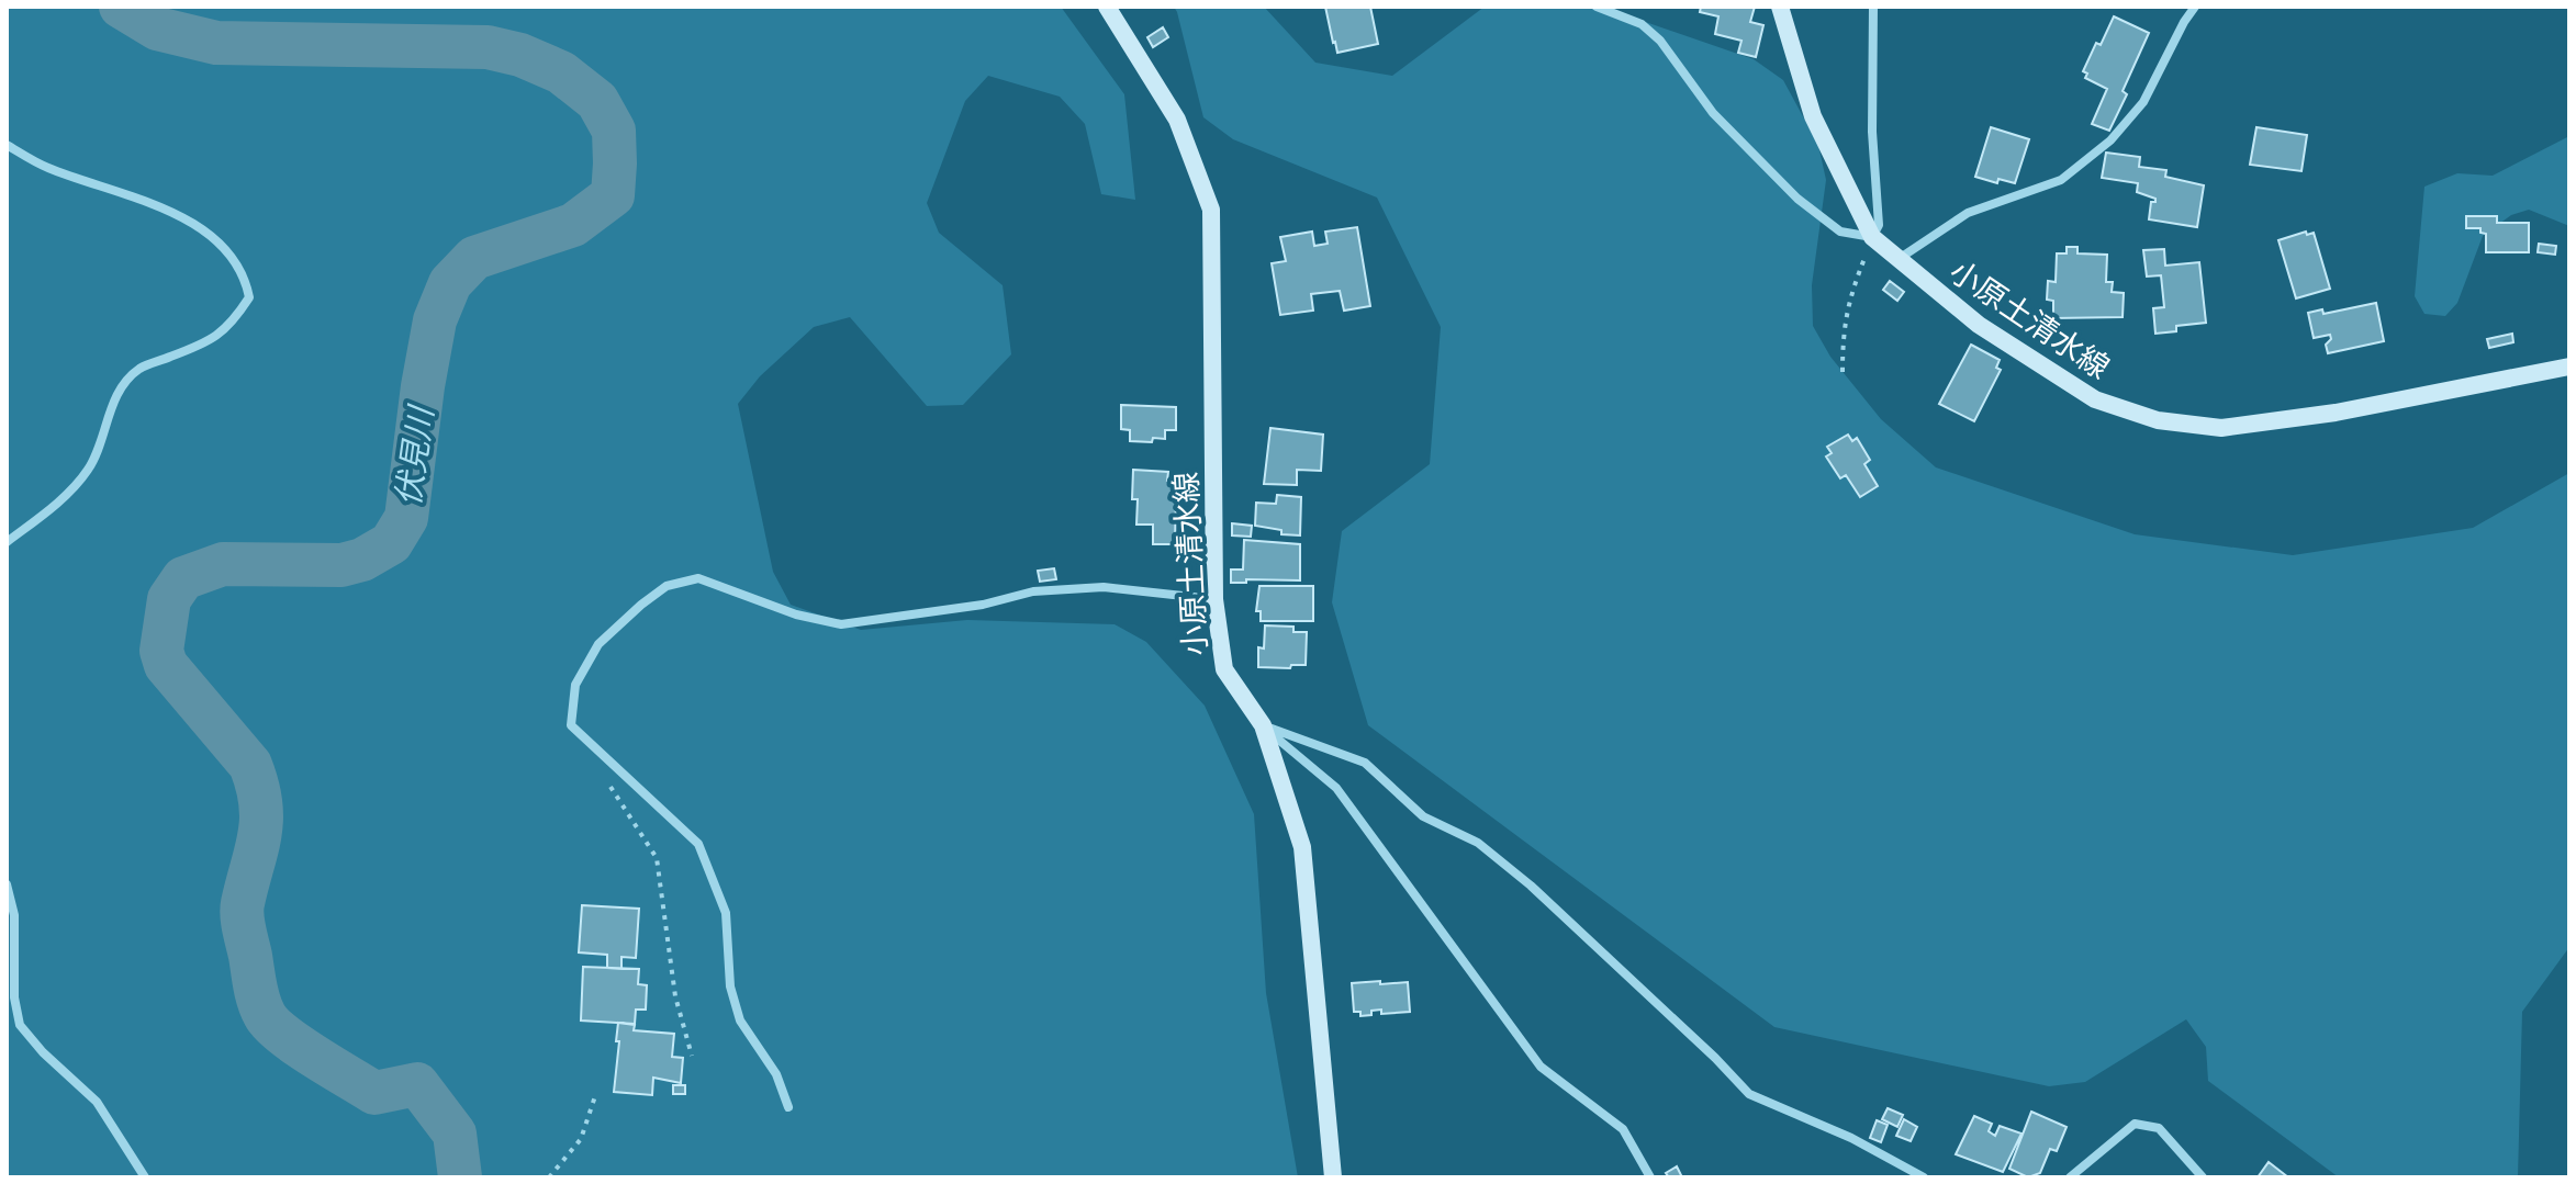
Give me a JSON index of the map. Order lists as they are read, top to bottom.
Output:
{
  "streets": {
    "main road": ["小原土清水線"]
  },
  "water": ["伏見川"]
}
